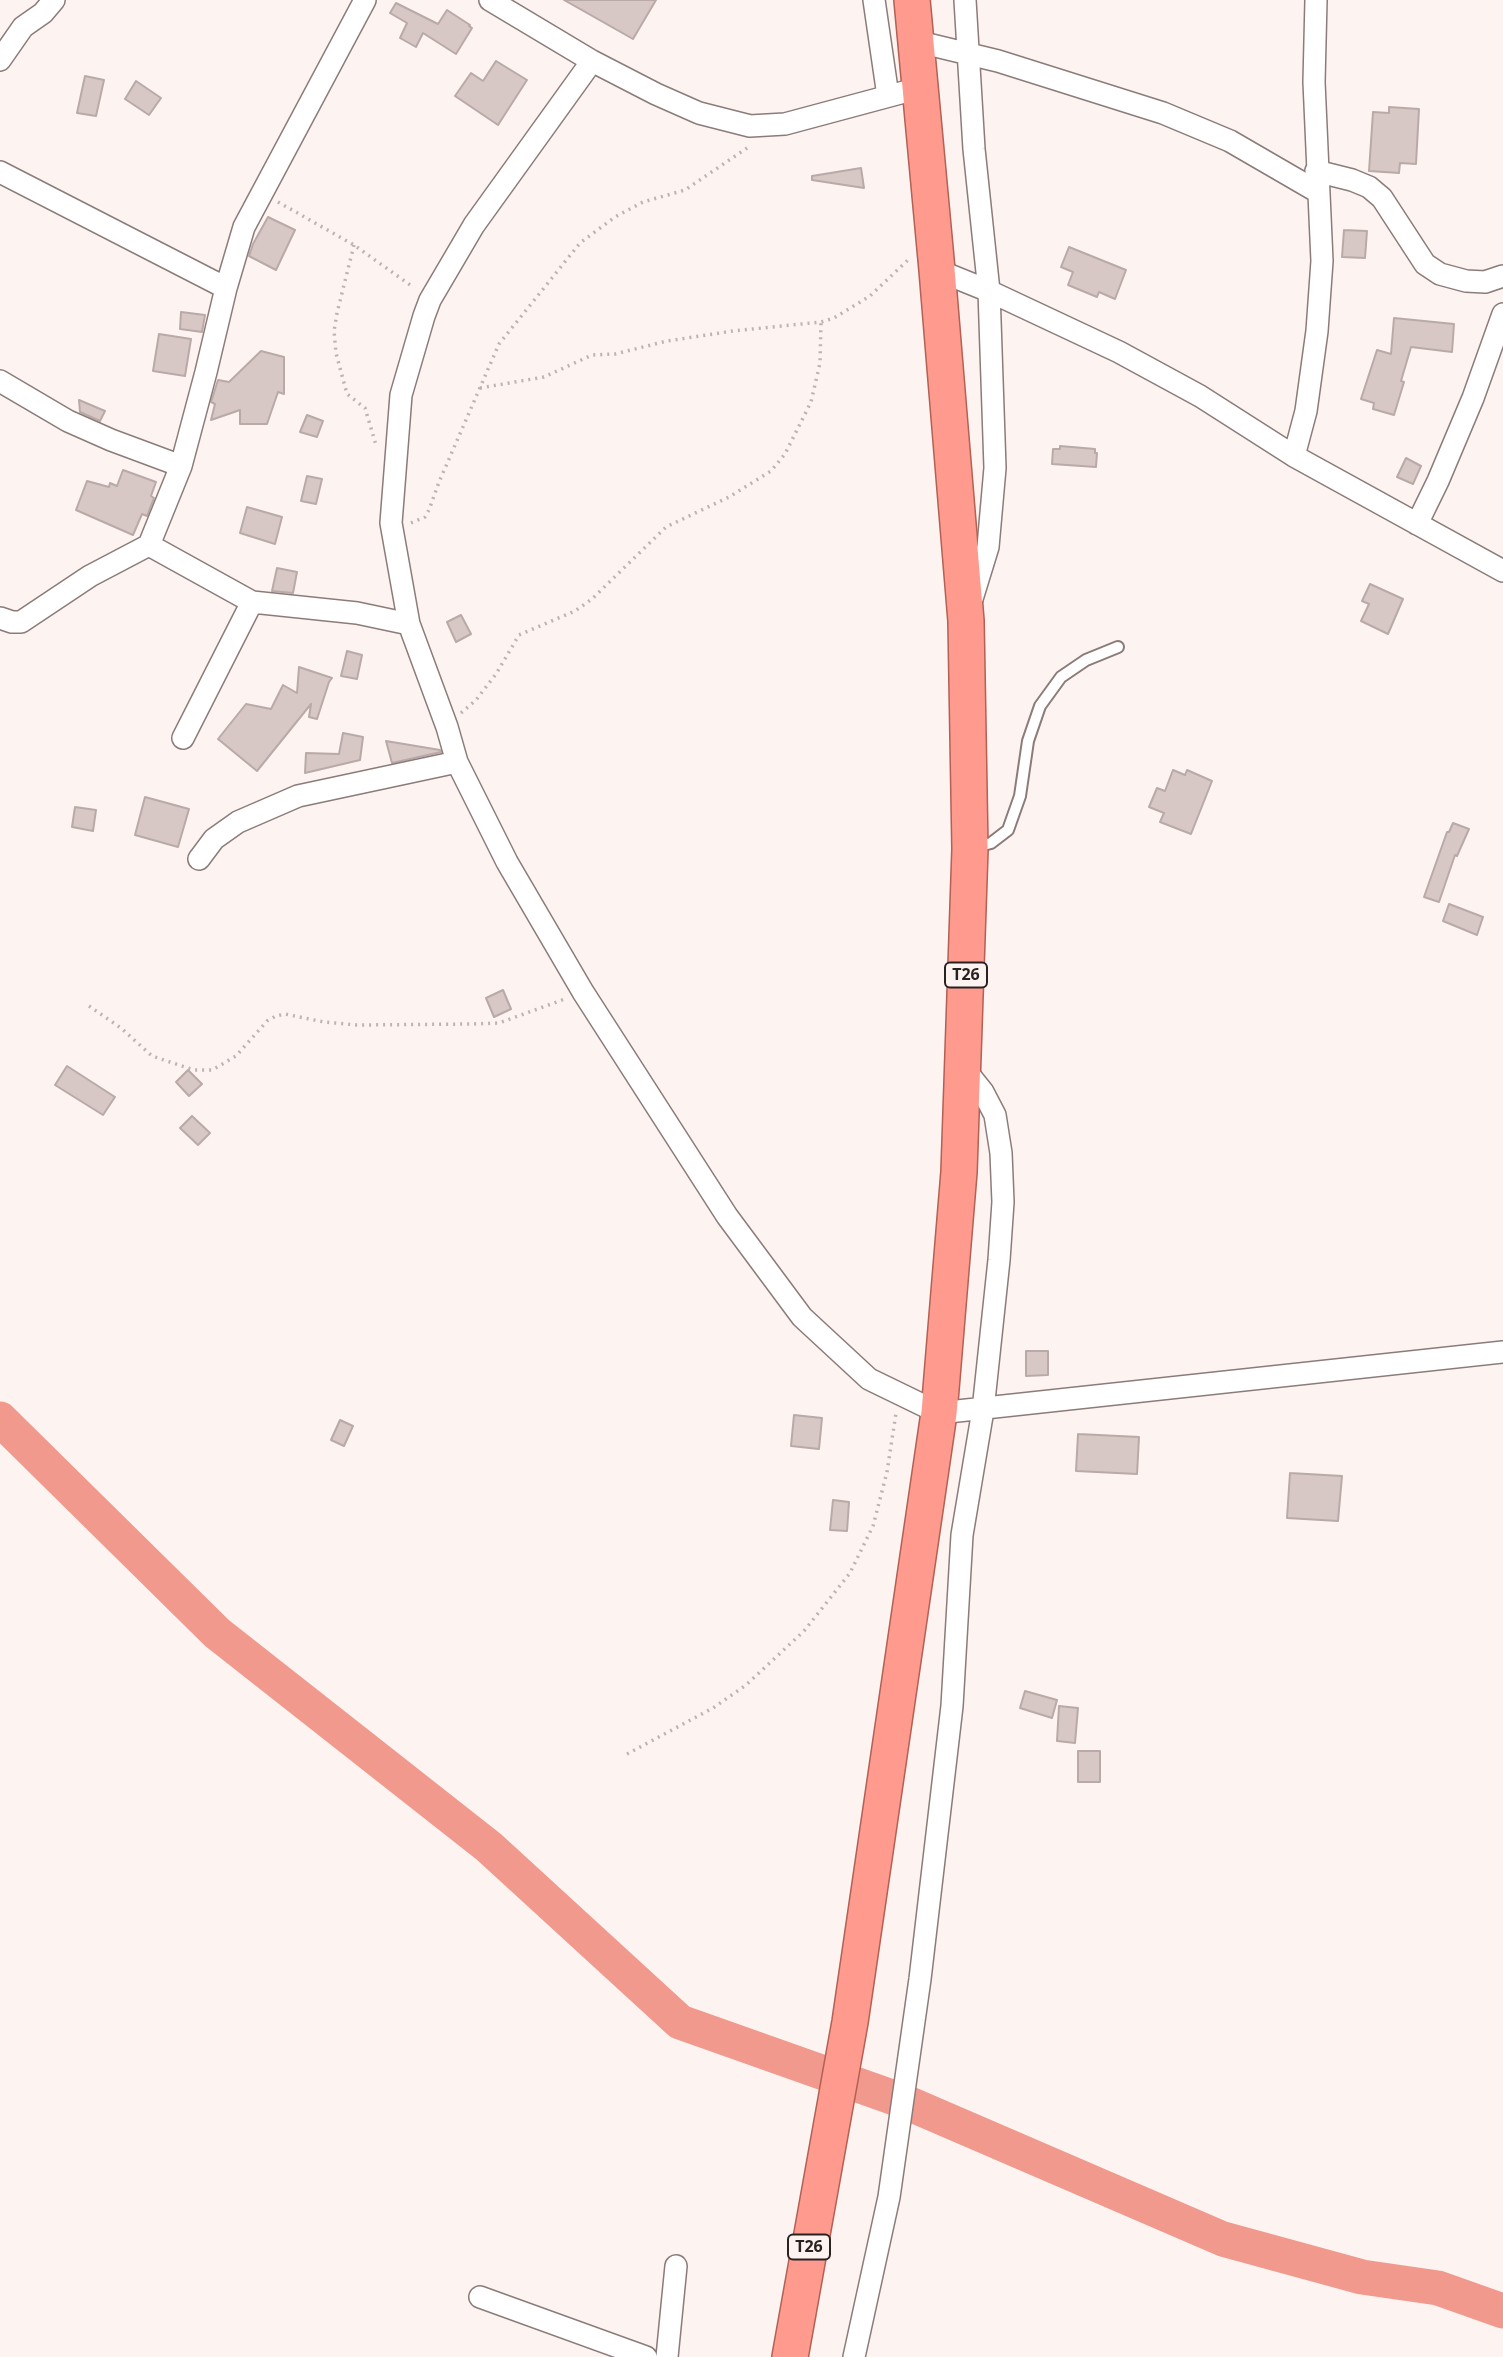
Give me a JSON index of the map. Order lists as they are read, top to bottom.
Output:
{
  "streets": {
    "highway": ["T26"]
  }
}
